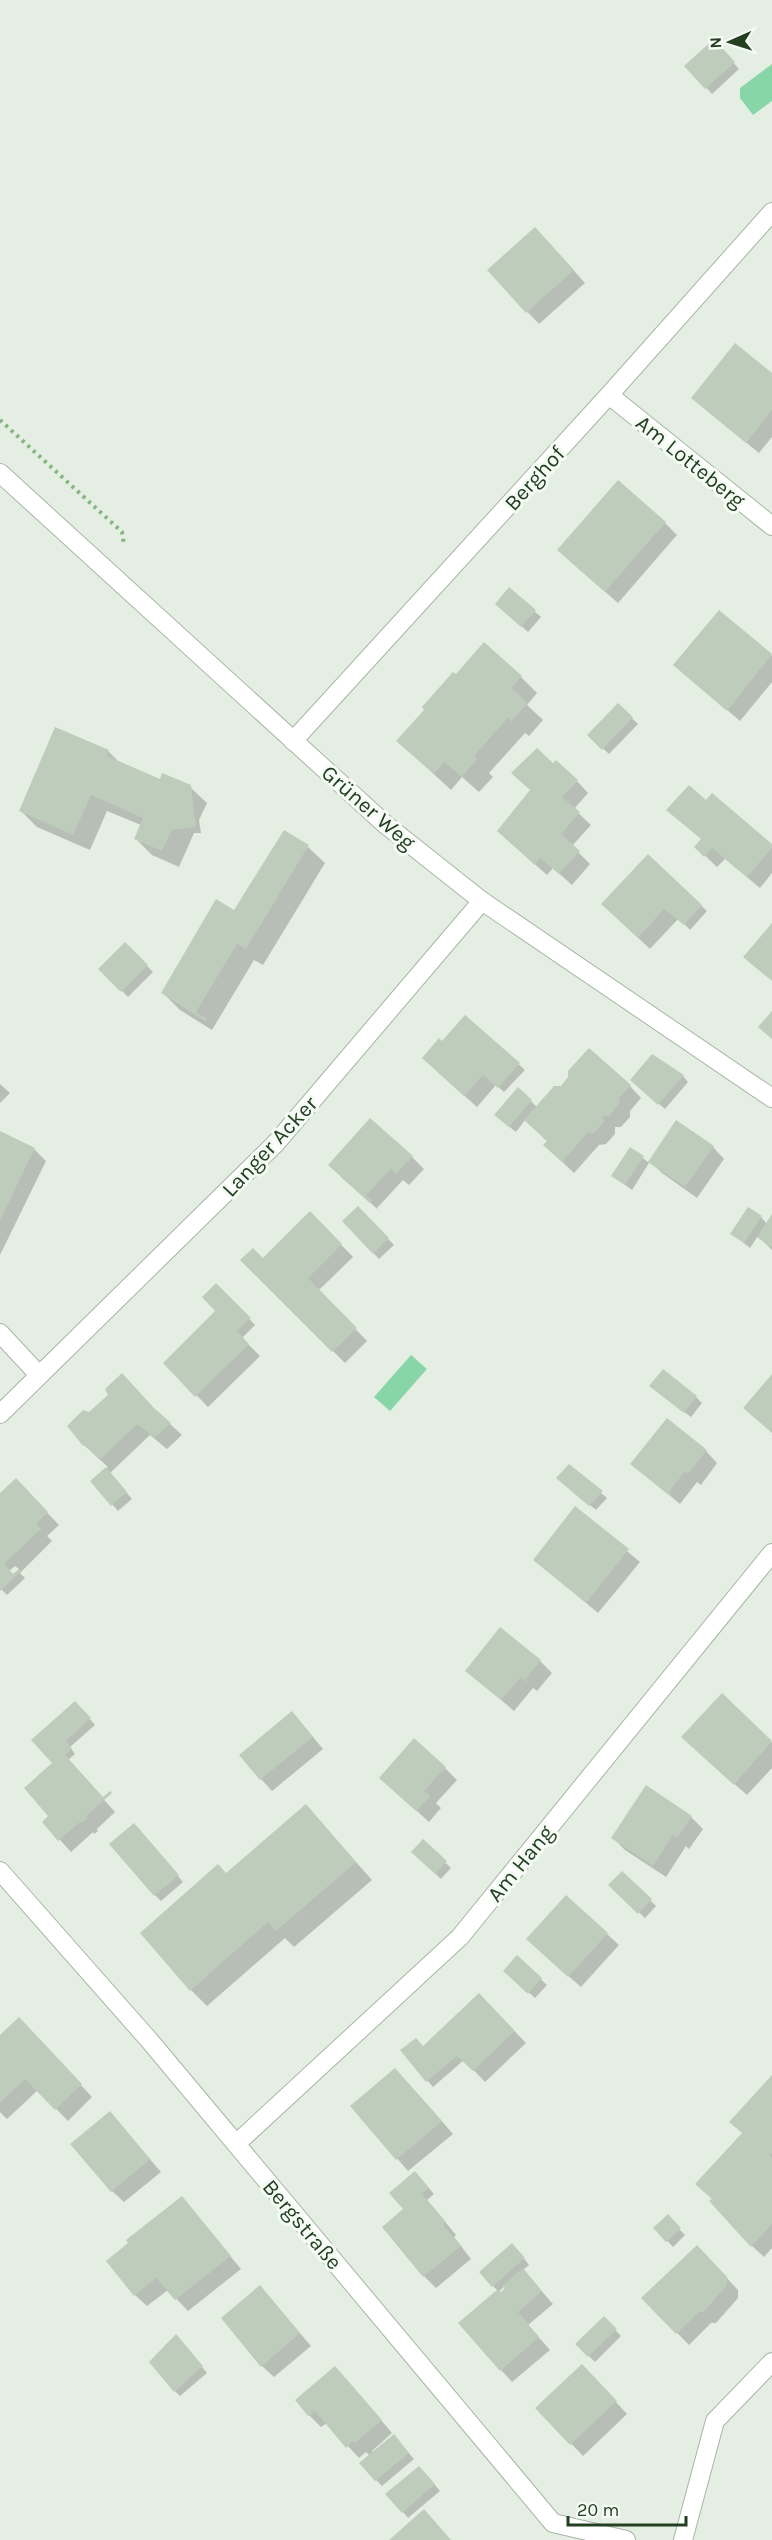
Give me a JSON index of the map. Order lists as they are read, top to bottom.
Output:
{
  "streets": {
    "street": [
      "Am Lotteberg",
      "Berghof",
      "Grüner Weg",
      "Langer Acker",
      "Am Hang",
      "Bergstraße"
    ]
  },
  "crossings": [
    ["Am Lotteberg", "Berghof"],
    ["Berghof", "Grüner Weg"],
    ["Grüner Weg", "Langer Acker"],
    ["Am Hang", "Bergstraße"]
  ],
  "scale_bar": "20 m",
  "north": "left"
}
